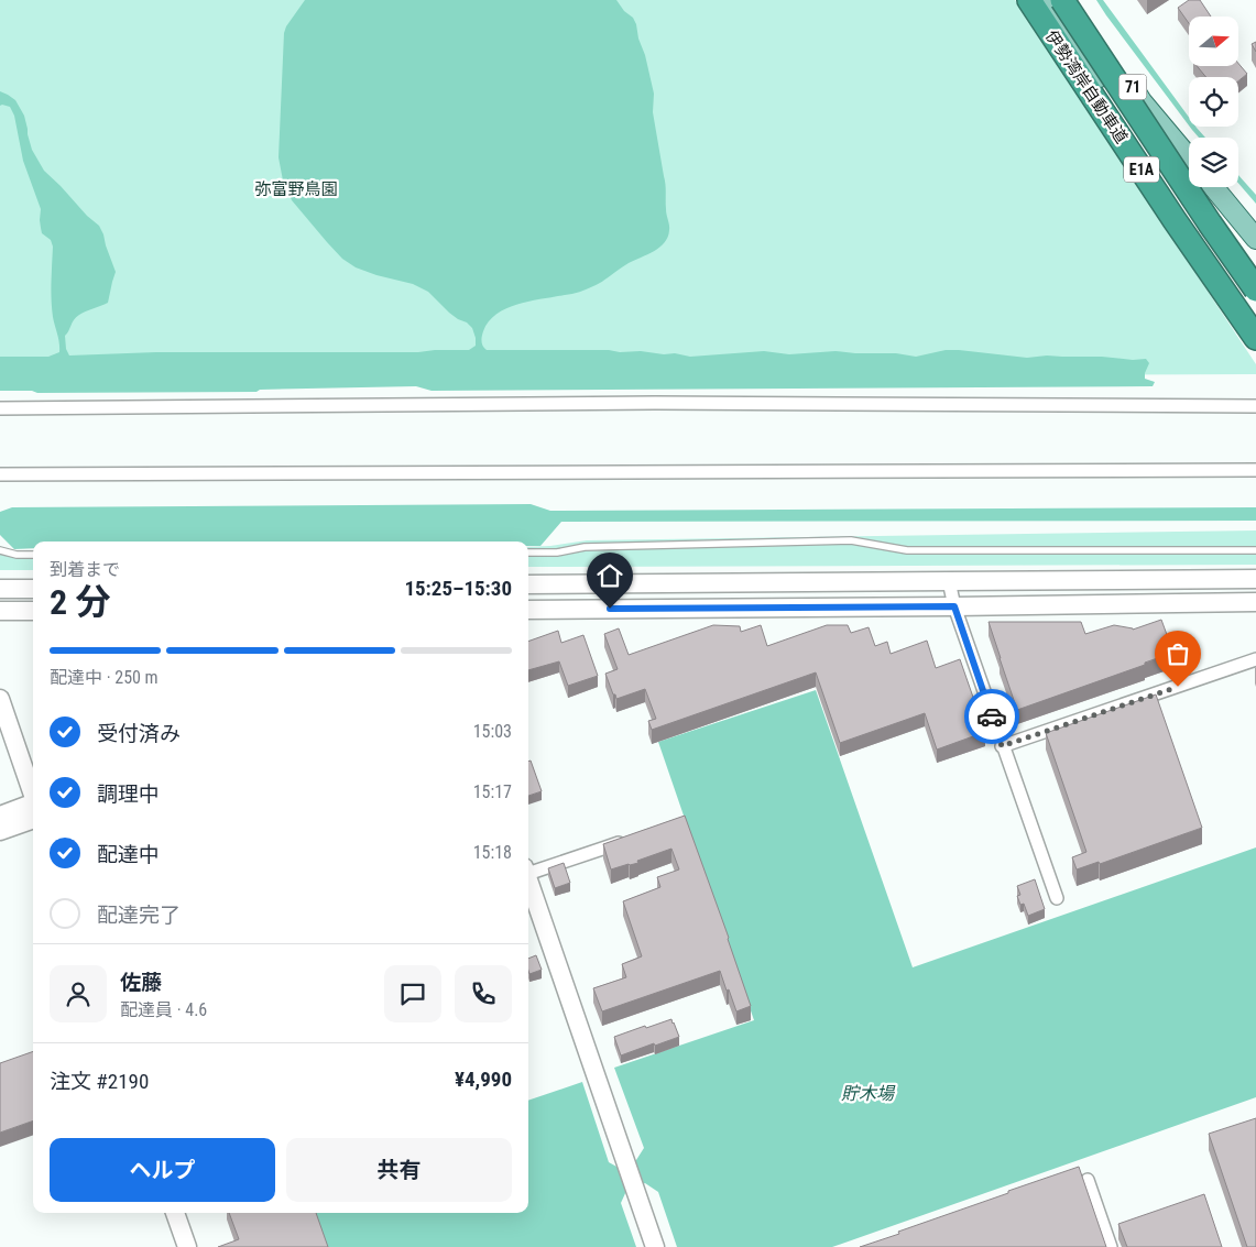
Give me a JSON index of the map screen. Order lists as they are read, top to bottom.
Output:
{
  "streets": {
    "highway": ["伊勢湾岸自動車道", "E1A"],
    "main road": ["71"]
  },
  "water": ["貯木場"],
  "parks": ["弥富野鳥園"],
  "north": "right",
  "page": {
    "heading": ["2 分", "到着まで", "15:25–15:30"],
    "panel": [
      "佐藤",
      "配達員 · 4.6",
      "注文 #2190",
      "¥4,990"
    ],
    "bar": "配達中 · 250 m",
    "list": [
      ["受付済み", "15:03"],
      ["調理中", "15:17"],
      ["配達中", "15:18"],
      "配達完了"
    ],
    "buttons": ["ヘルプ", "共有"]
  }
}
